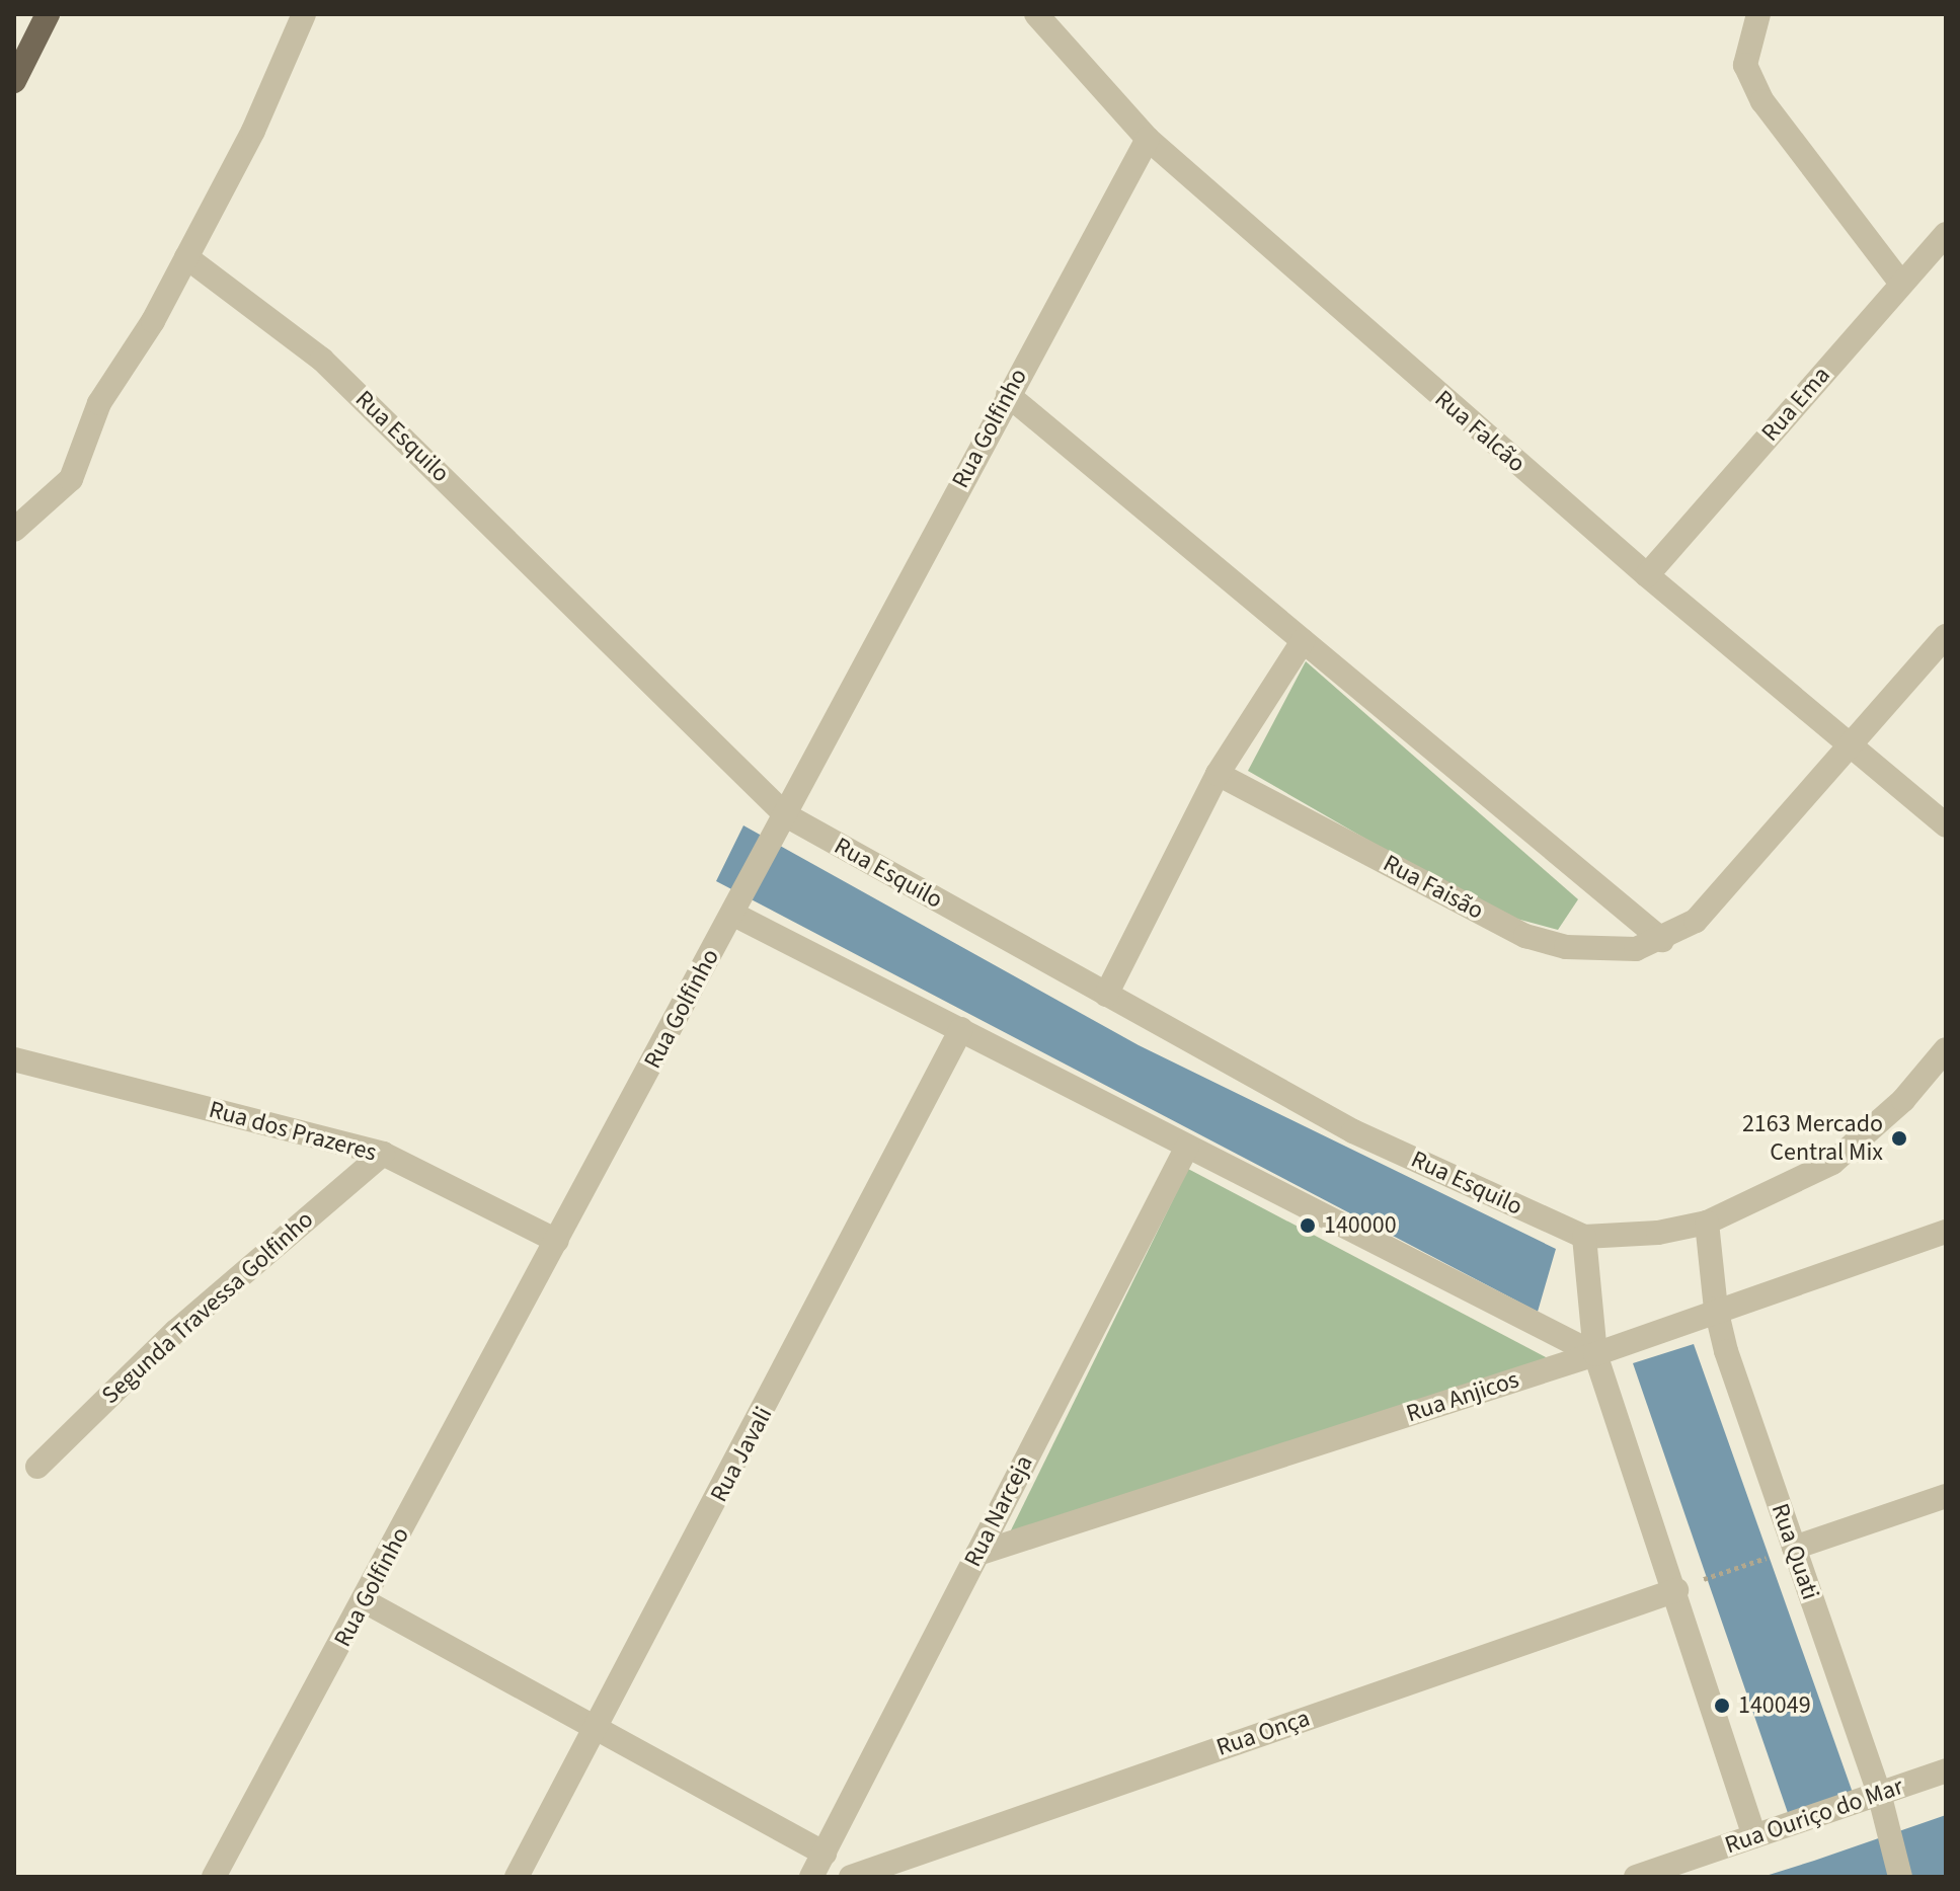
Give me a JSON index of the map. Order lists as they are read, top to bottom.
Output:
{
  "streets": {
    "street": [
      "Rua Ema",
      "Rua Golfinho",
      "Rua Falcão",
      "Rua Esquilo",
      "Rua Faisão",
      "Rua dos Prazeres",
      "Segunda Travessa Golfinho",
      "Rua Anjicos",
      "Rua Javali",
      "Rua Narceja",
      "Rua Quati",
      "Rua Onça",
      "Rua Ouriço do Mar"
    ]
  },
  "crossings": [
    ["Rua Ema", "Rua Falcão"],
    ["Rua Golfinho", "Rua Falcão"],
    ["Rua Golfinho", "Rua Esquilo"],
    ["Rua Golfinho", "Rua dos Prazeres"],
    ["Rua Falcão", "Rua Faisão"],
    ["Rua Esquilo", "Rua Quati"],
    ["Rua dos Prazeres", "Segunda Travessa Golfinho"],
    ["Rua Anjicos", "Rua Narceja"],
    ["Rua Anjicos", "Rua Quati"],
    ["Rua Quati", "Rua Ouriço do Mar"]
  ],
  "places": ["2163 Mercado Central Mix", "140000", "140049"]
}
